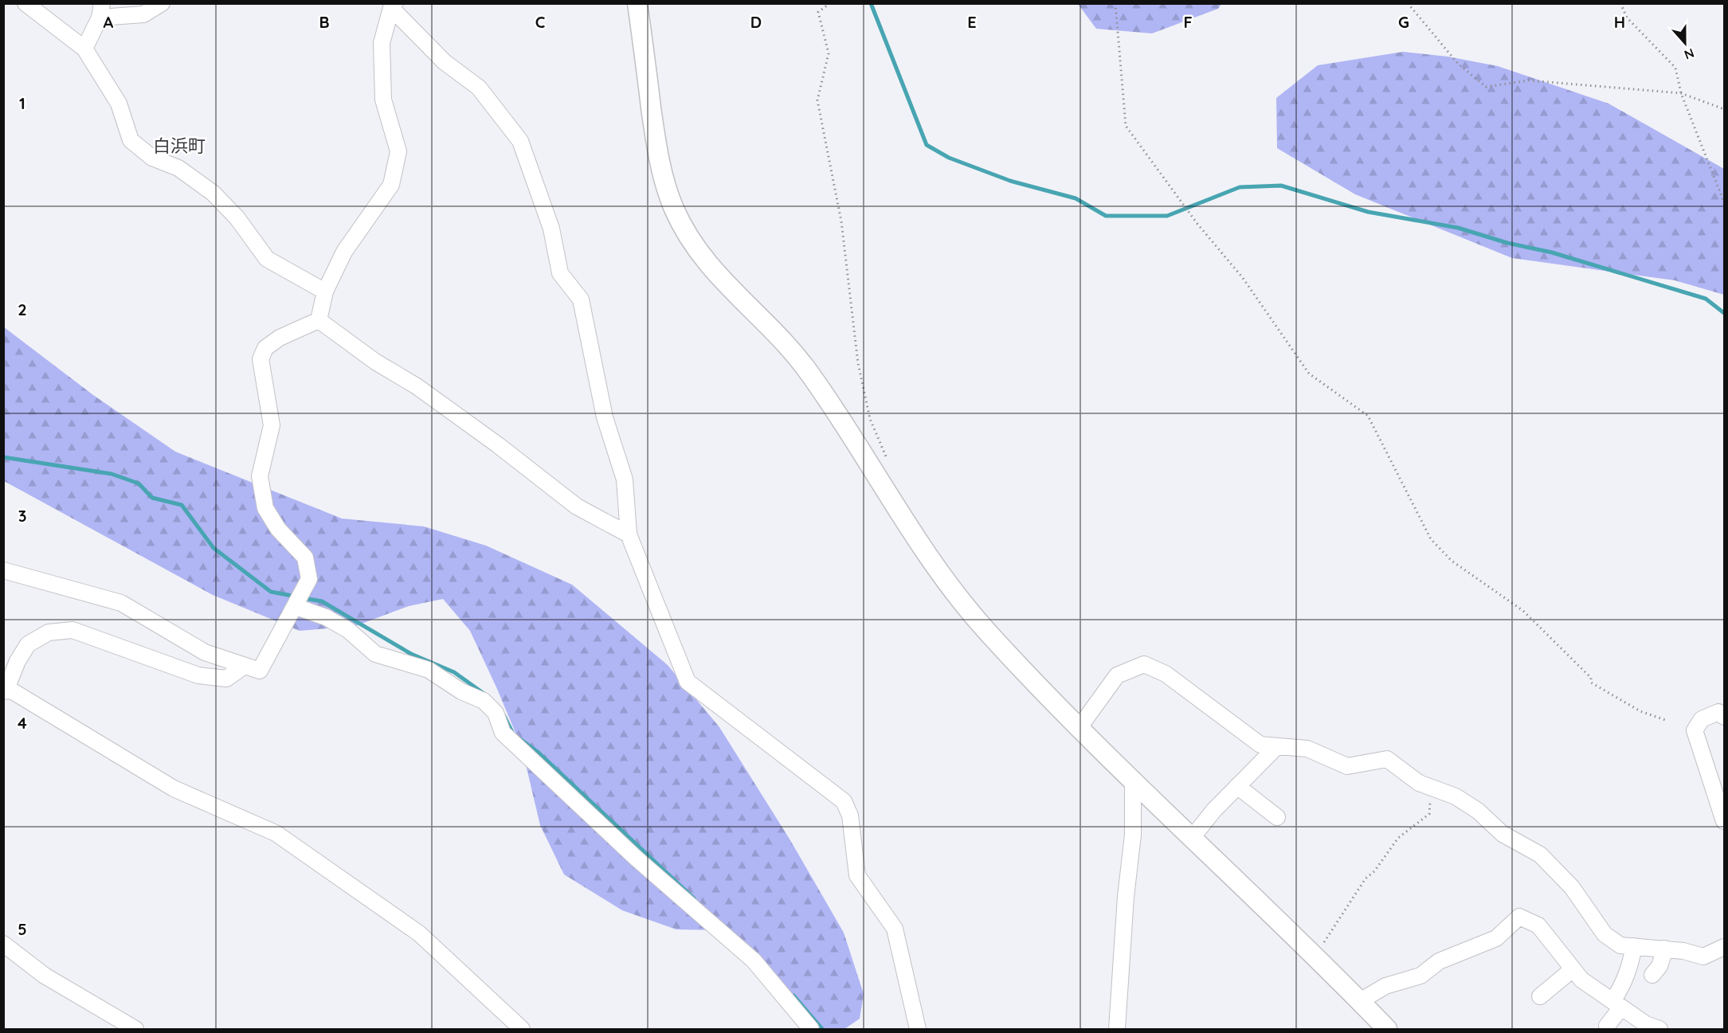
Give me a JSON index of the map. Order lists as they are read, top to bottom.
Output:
{
  "districts": ["白浜町"],
  "north": "bottom",
  "grid": {
    "columns": [
      "A",
      "B",
      "C",
      "D",
      "E",
      "F",
      "G",
      "H"
    ],
    "rows": [
      "1",
      "2",
      "3",
      "4",
      "5"
    ]
  }
}
